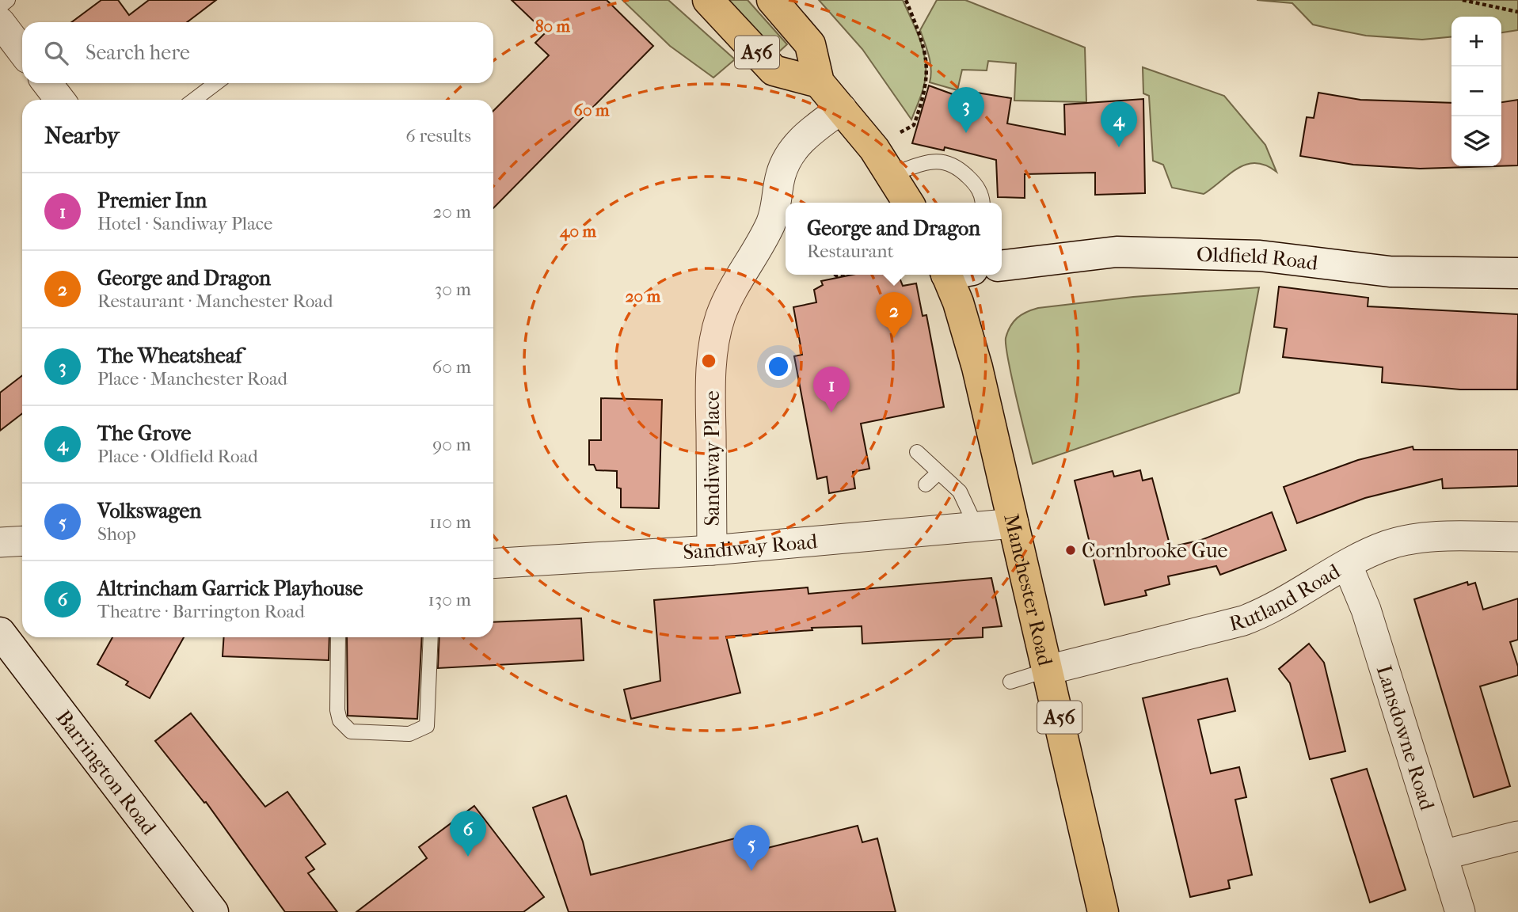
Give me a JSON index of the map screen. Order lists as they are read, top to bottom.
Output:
{
  "streets": {
    "highway": ["A56", "Manchester Road"],
    "street": [
      "Oldfield Road",
      "Sandiway Place",
      "Sandiway Road",
      "Rutland Road",
      "Lansdowne Road",
      "Barrington Road"
    ]
  },
  "crossings": [
    ["A56", "Sandiway Place"],
    ["Sandiway Place", "Sandiway Road"],
    ["Sandiway Road", "Manchester Road"],
    ["Manchester Road", "Rutland Road"],
    ["Rutland Road", "Lansdowne Road"]
  ],
  "places": ["Cornbrooke Gue"],
  "page": {
    "map_buttons": ["+", "−"],
    "search": "Search here",
    "pins": [
      "3",
      "4",
      "2",
      "1",
      "6",
      "5"
    ],
    "heading": ["Nearby", "6 results"],
    "list": [
      {
        "mark": "1",
        "name": "Premier Inn",
        "note": "Hotel · Sandiway Place",
        "value": "20 m"
      },
      {
        "mark": "2",
        "name": "George and Dragon",
        "note": "Restaurant · Manchester Road",
        "value": "30 m"
      },
      {
        "mark": "3",
        "name": "The Wheatsheaf",
        "note": "Place · Manchester Road",
        "value": "60 m"
      },
      {
        "mark": "4",
        "name": "The Grove",
        "note": "Place · Oldfield Road",
        "value": "90 m"
      },
      {
        "mark": "5",
        "name": "Volkswagen",
        "note": "Shop",
        "value": "110 m"
      },
      {
        "mark": "6",
        "name": "Altrincham Garrick Playhouse",
        "note": "Theatre · Barrington Road",
        "value": "130 m"
      }
    ],
    "popup": ["George and Dragon", "Restaurant"]
  },
  "rings": [
    "80 m",
    "60 m",
    "40 m",
    "20 m"
  ]
}
